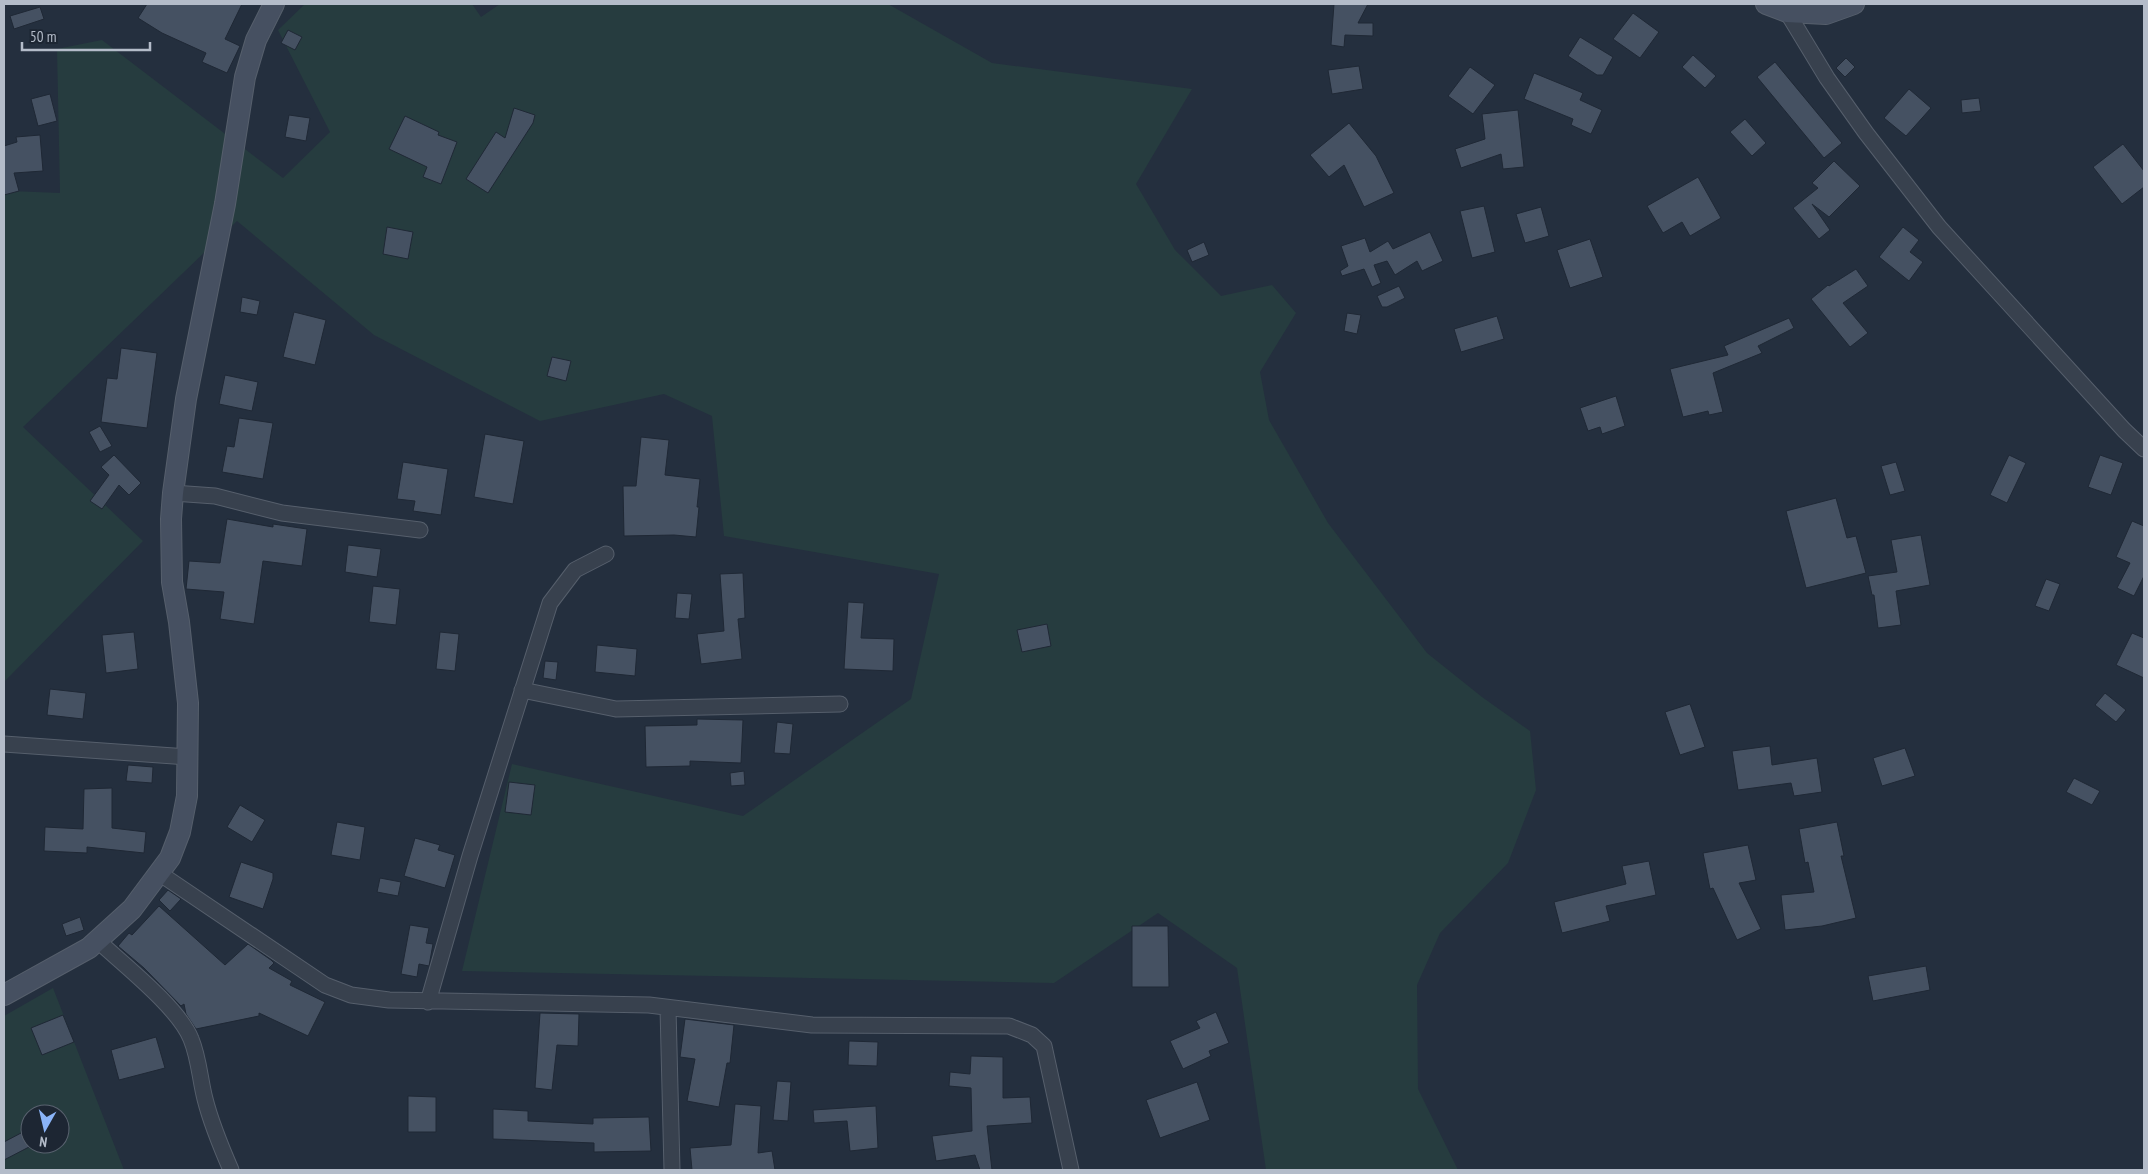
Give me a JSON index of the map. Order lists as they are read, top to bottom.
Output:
{
  "scale_bar": "50 m",
  "north": "bottom"
}
